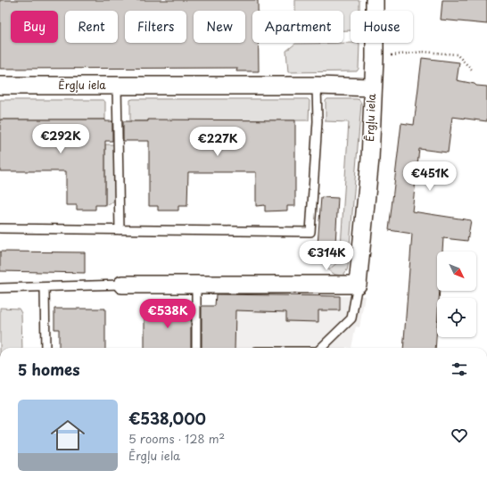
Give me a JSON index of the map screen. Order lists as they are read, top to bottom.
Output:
{
  "streets": {
    "street": ["Ērgļu iela"]
  },
  "north": "bottom right",
  "page": {
    "chip": [
      "Buy",
      "Rent",
      "Filters",
      "New",
      "Apartment",
      "House"
    ],
    "price": [
      "€292K",
      "€227K",
      "€451K",
      "€314K",
      "€538K"
    ],
    "heading": "5 homes",
    "list": [
      {
        "name": "€538,000",
        "note": "5 rooms · 128 m² · Ērgļu iela"
      }
    ]
  }
}
